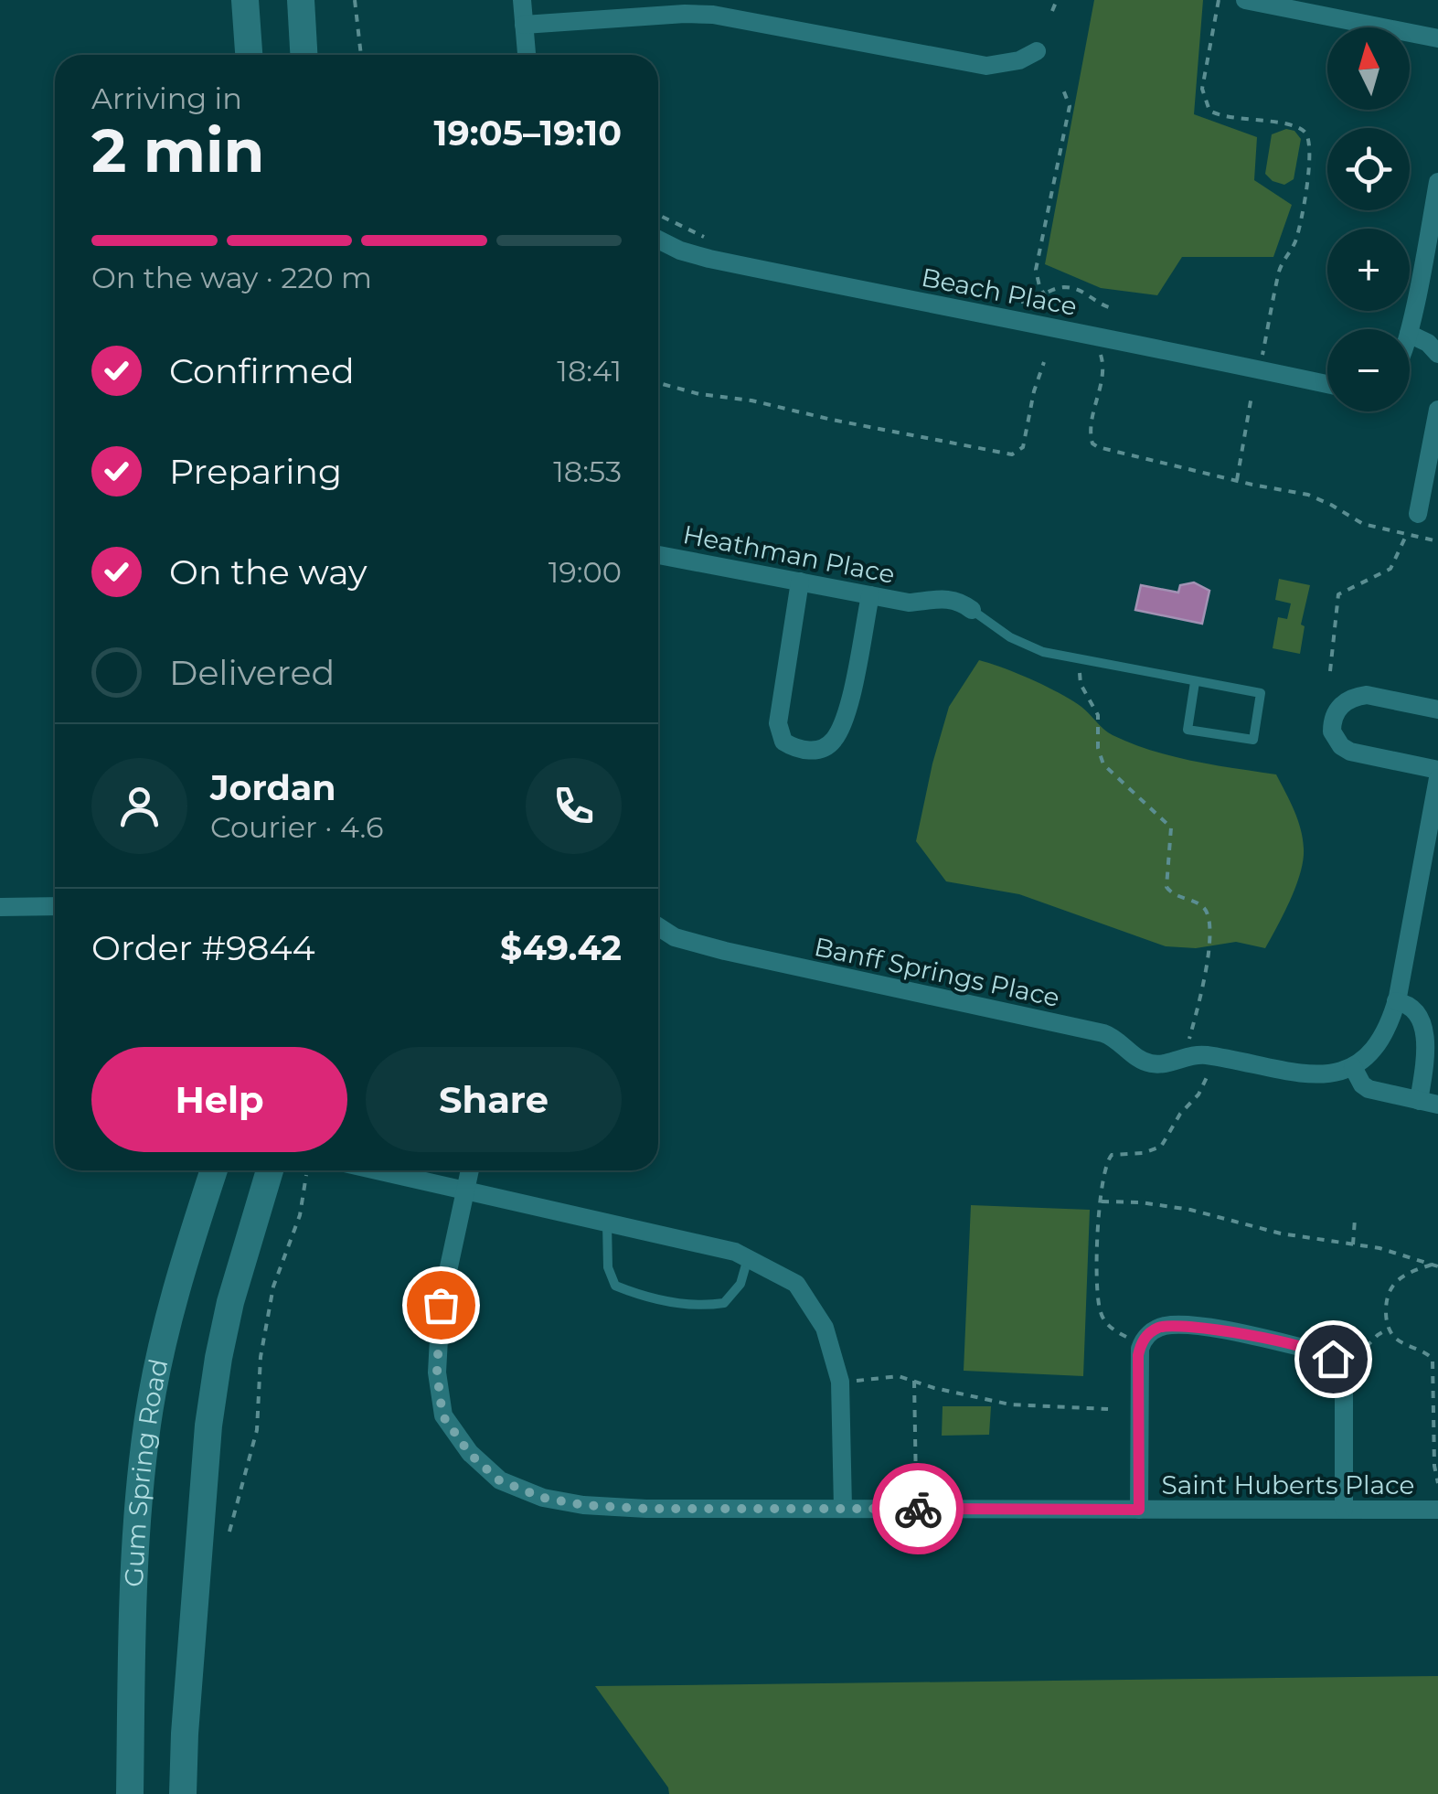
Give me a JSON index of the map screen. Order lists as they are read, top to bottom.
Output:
{
  "streets": {
    "main road": ["Gum Spring Road"],
    "street": [
      "Beach Place",
      "Heathman Place",
      "Banff Springs Place",
      "Saint Huberts Place"
    ]
  },
  "north": "top",
  "page": {
    "map_buttons": ["+", "−"],
    "heading": ["2 min", "Arriving in", "19:05–19:10"],
    "panel": [
      "Jordan",
      "Courier · 4.6",
      "Order #9844",
      "$49.42"
    ],
    "bar": "On the way · 220 m",
    "list": [
      ["Confirmed", "18:41"],
      ["Preparing", "18:53"],
      ["On the way", "19:00"],
      "Delivered"
    ],
    "buttons": ["Help", "Share"]
  }
}
